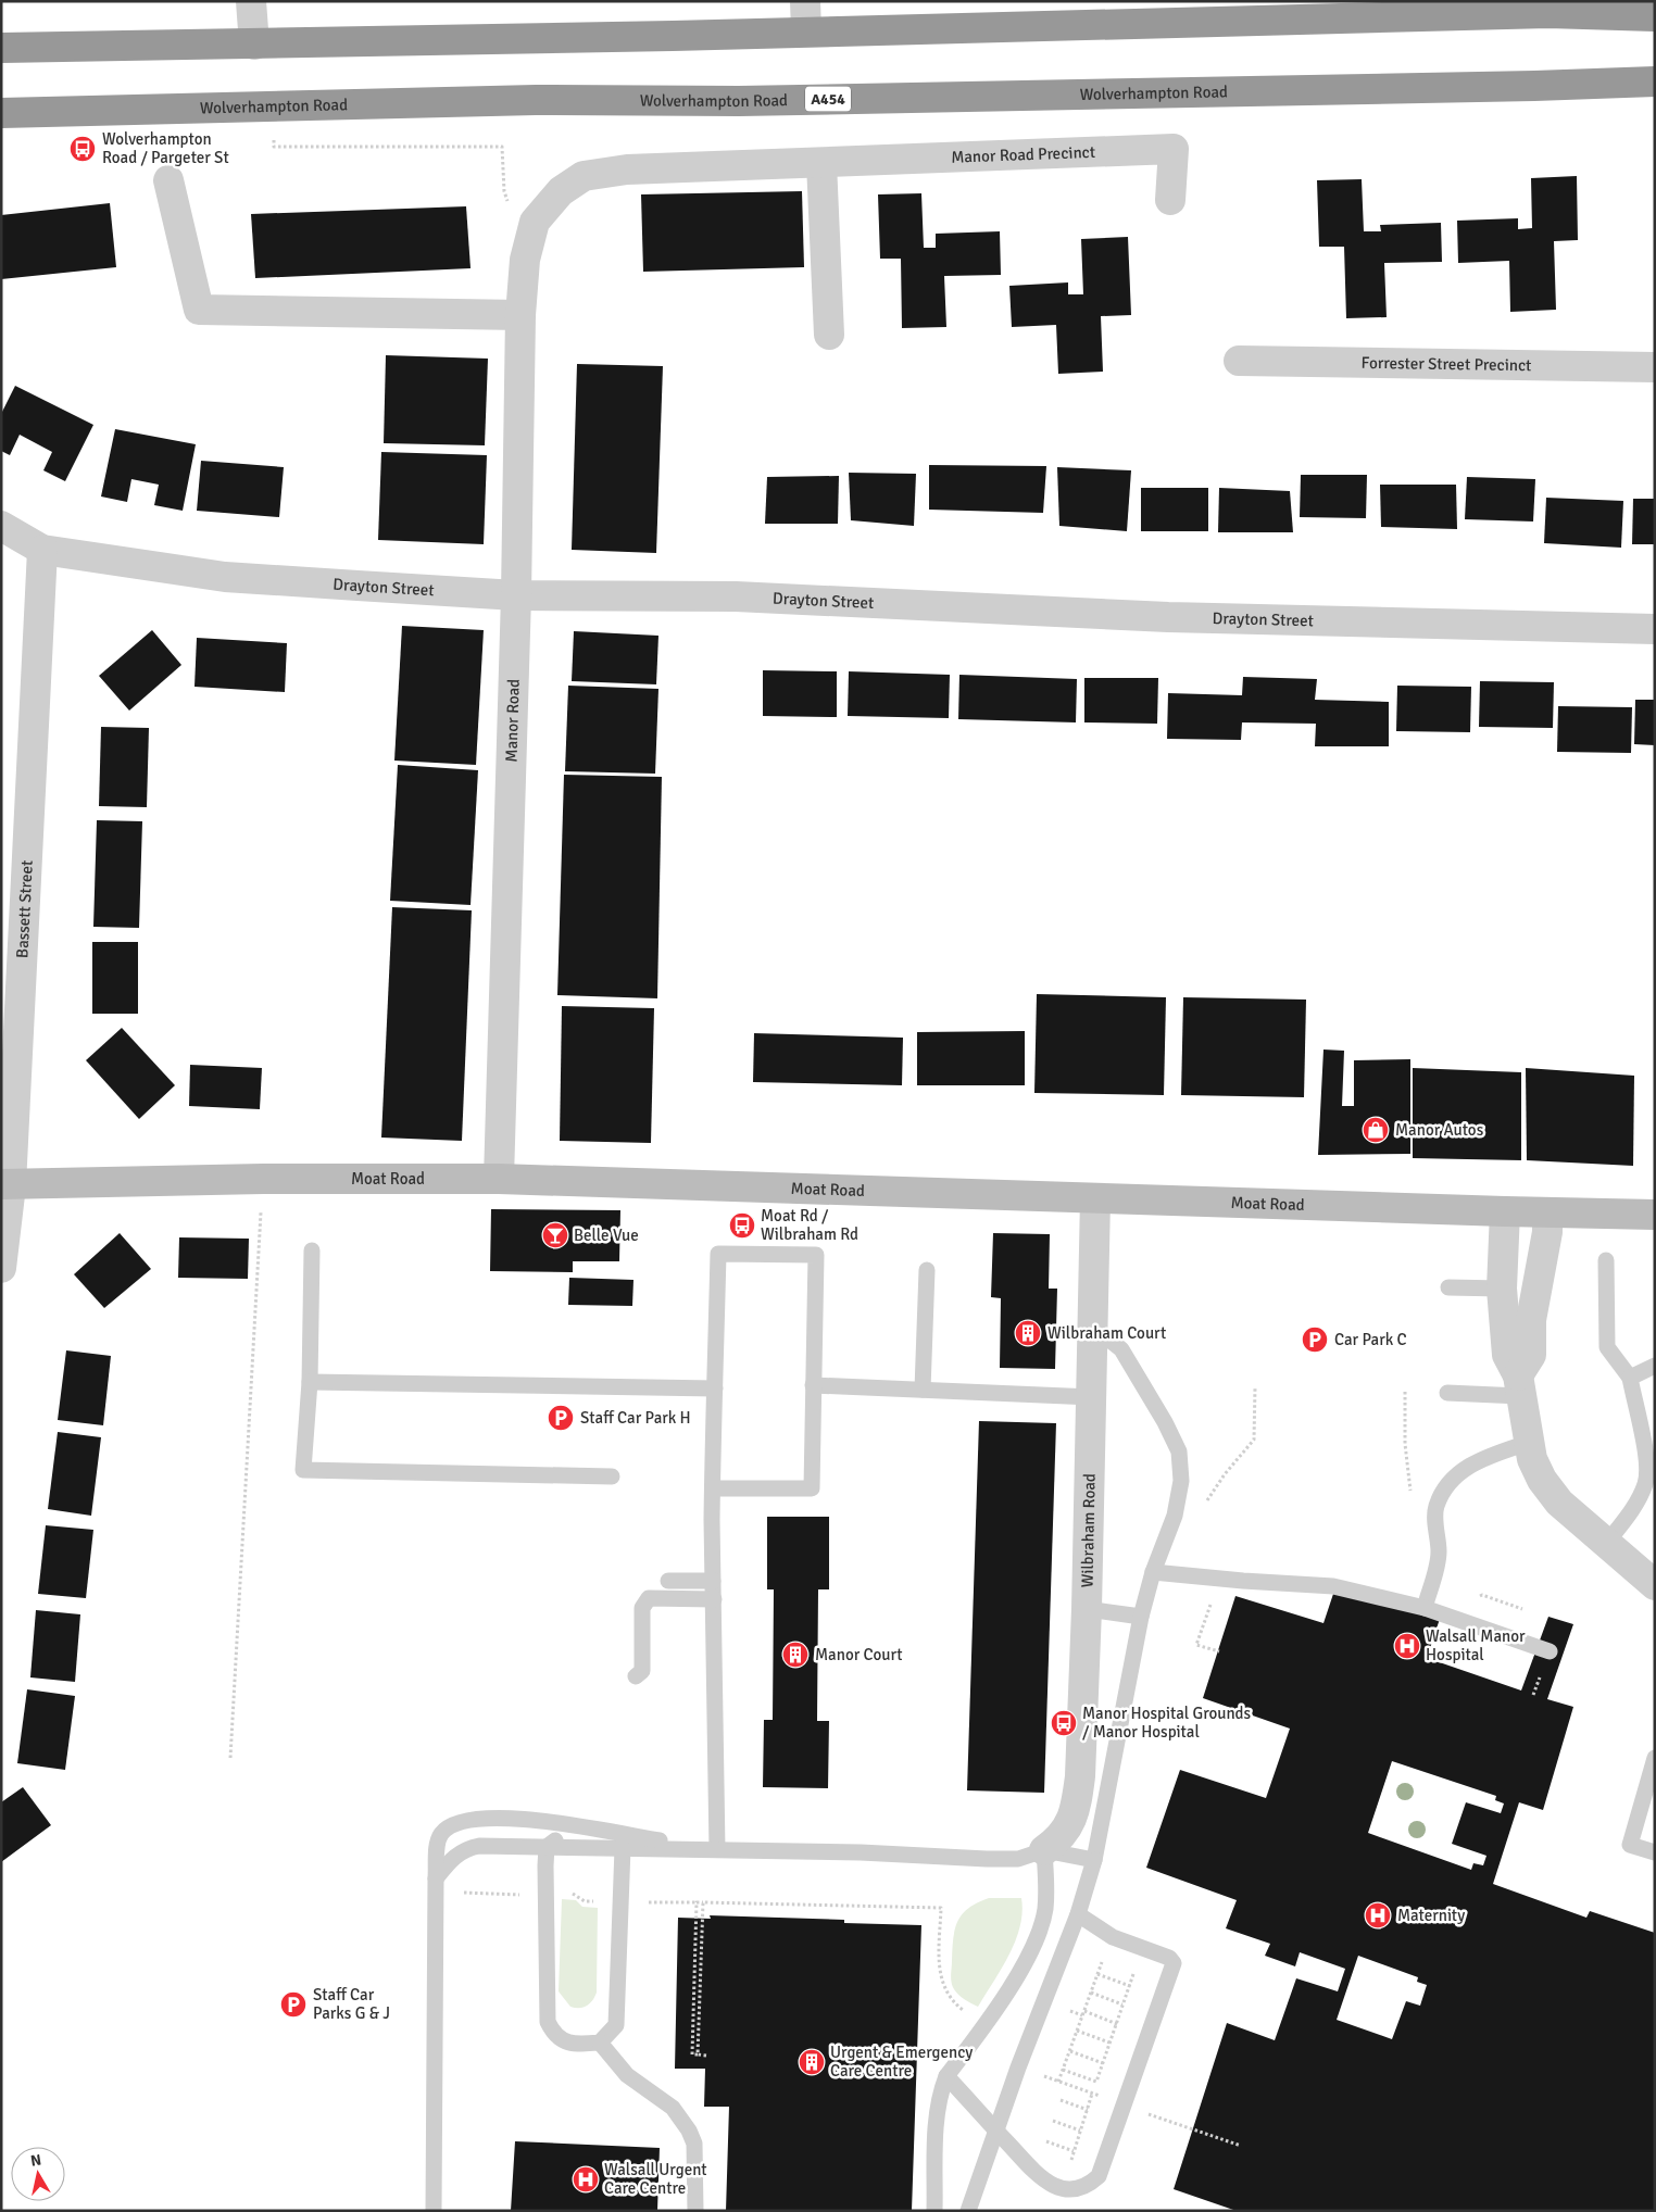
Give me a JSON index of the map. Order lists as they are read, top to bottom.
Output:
{
  "streets": {
    "highway": ["Wolverhampton Road", "A454"],
    "street": [
      "Manor Road Precinct",
      "Forrester Street Precinct",
      "Drayton Street",
      "Manor Road",
      "Bassett Street",
      "Moat Road",
      "Wilbraham Road"
    ]
  },
  "crossings": [
    ["Manor Road Precinct", "Manor Road"],
    ["Drayton Street", "Manor Road"],
    ["Drayton Street", "Bassett Street"],
    ["Manor Road", "Moat Road"],
    ["Bassett Street", "Moat Road"],
    ["Moat Road", "Wilbraham Road"]
  ],
  "places": {
    "bus stop": ["Wolverhampton Road / Pargeter St", "Moat Rd / Wilbraham Rd", "Manor Hospital Grounds / Manor Hospital"],
    "shop": ["Manor Autos"],
    "bar": ["Belle Vue"],
    "building": ["Wilbraham Court", "Manor Court", "Urgent & Emergency Care Centre"],
    "parking": ["Car Park C", "Staff Car Park H", "Staff Car Parks G & J"],
    "hospital": ["Walsall Manor Hospital", "Maternity", "Walsall Urgent Care Centre"]
  },
  "north": "top"
}
